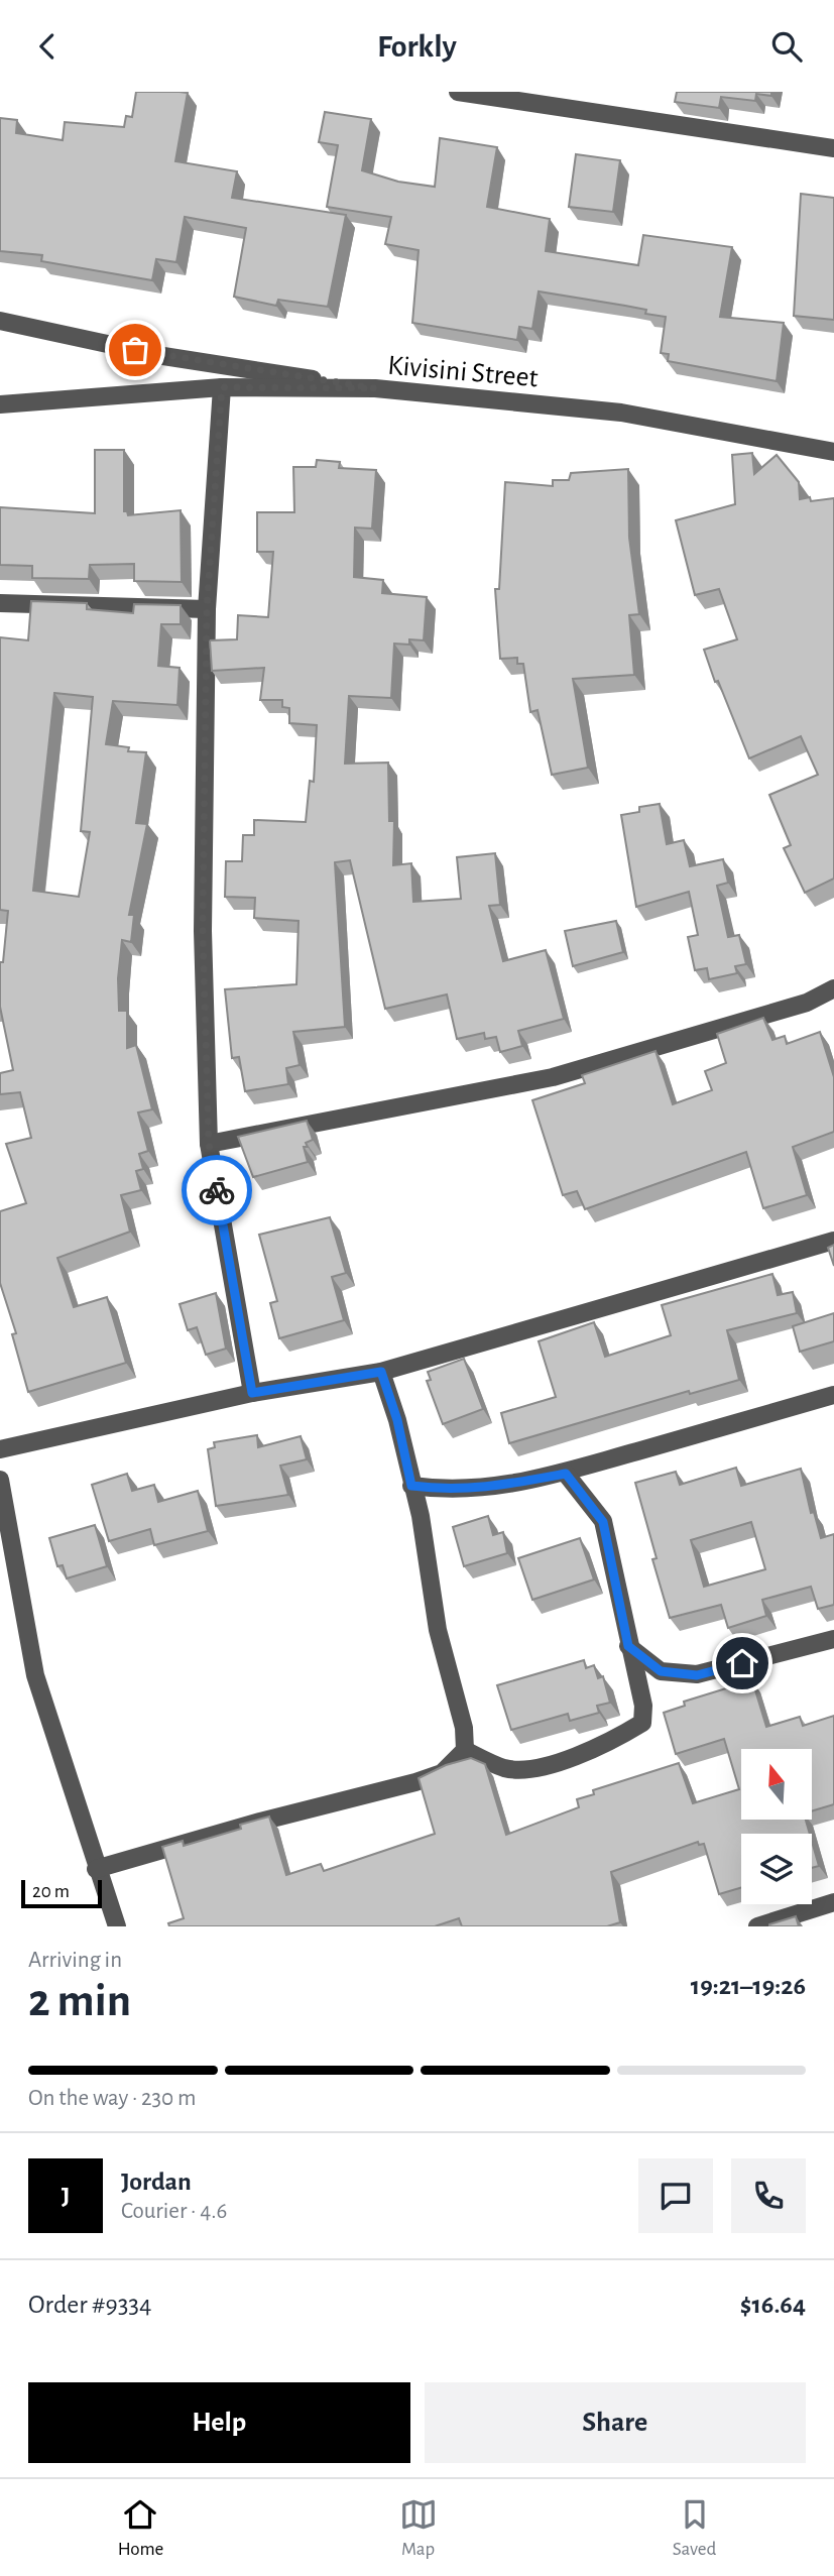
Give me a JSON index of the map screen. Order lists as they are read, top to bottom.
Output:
{
  "streets": {
    "street": ["Kivisini Street"]
  },
  "scale_bar": "20 m",
  "north": "top",
  "page": {
    "header": "Forkly",
    "scale": "20 m",
    "heading": ["2 min", "Arriving in", "19:21–19:26"],
    "panel": [
      "Jordan",
      "Courier · 4.6",
      "Order #9334",
      "$16.64"
    ],
    "bar": "On the way · 230 m",
    "round": "J",
    "buttons": ["Help", "Share"],
    "tabs": ["Home", "Map", "Saved"]
  }
}
